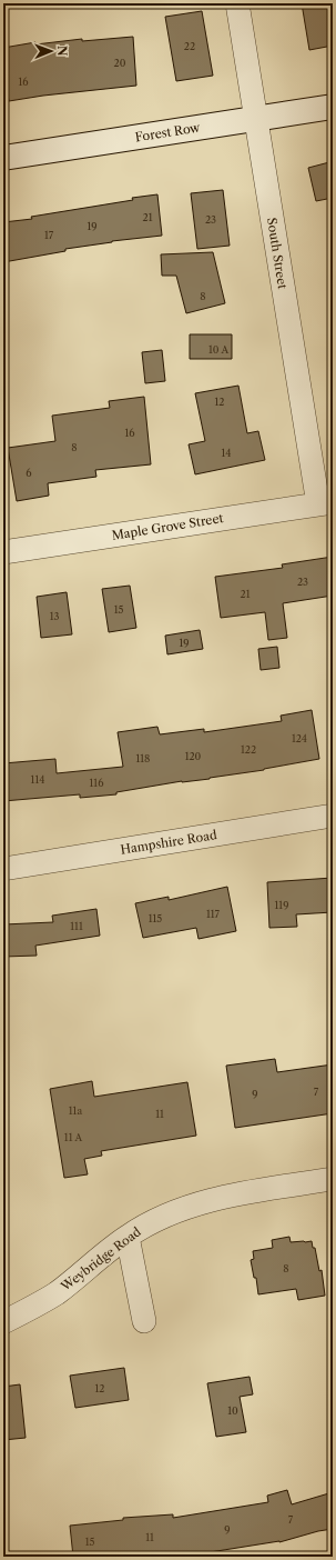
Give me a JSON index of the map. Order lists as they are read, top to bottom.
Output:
{
  "streets": {
    "street": [
      "Forest Row",
      "South Street",
      "Maple Grove Street",
      "Hampshire Road",
      "Weybridge Road"
    ]
  },
  "crossings": [
    ["Forest Row", "South Street"],
    ["South Street", "Maple Grove Street"]
  ],
  "house_numbers": [
    "22",
    "20",
    "16",
    "21",
    "23",
    "19",
    "17",
    "8",
    "10 A",
    "12",
    "16",
    "8",
    "14",
    "6",
    "23",
    "21",
    "15",
    "13",
    "19",
    "124",
    "122",
    "120",
    "118",
    "114",
    "116",
    "119",
    "117",
    "115",
    "111",
    "7",
    "9",
    "11a",
    "11",
    "11 A",
    "8",
    "12",
    "10",
    "7",
    "9",
    "11",
    "15"
  ],
  "north": "right"
}
